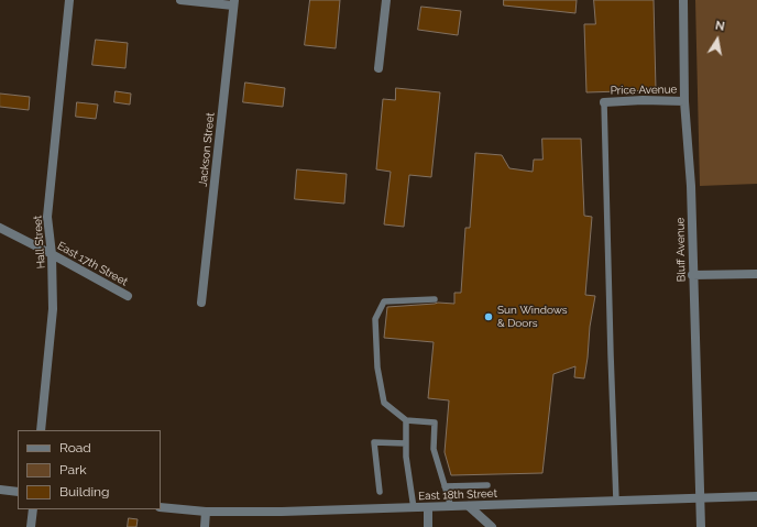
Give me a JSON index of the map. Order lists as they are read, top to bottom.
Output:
{
  "streets": {
    "street": [
      "Price Avenue",
      "Jackson Street",
      "Hall Street",
      "Bluff Avenue",
      "East 17th Street",
      "East 18th Street"
    ]
  },
  "crossings": [
    ["Price Avenue", "Bluff Avenue"],
    ["Hall Street", "East 17th Street"],
    ["Bluff Avenue", "East 18th Street"]
  ],
  "places": ["Sun Windows & Doors"],
  "legend": ["Road", "Park", "Building"],
  "north": "top"
}
